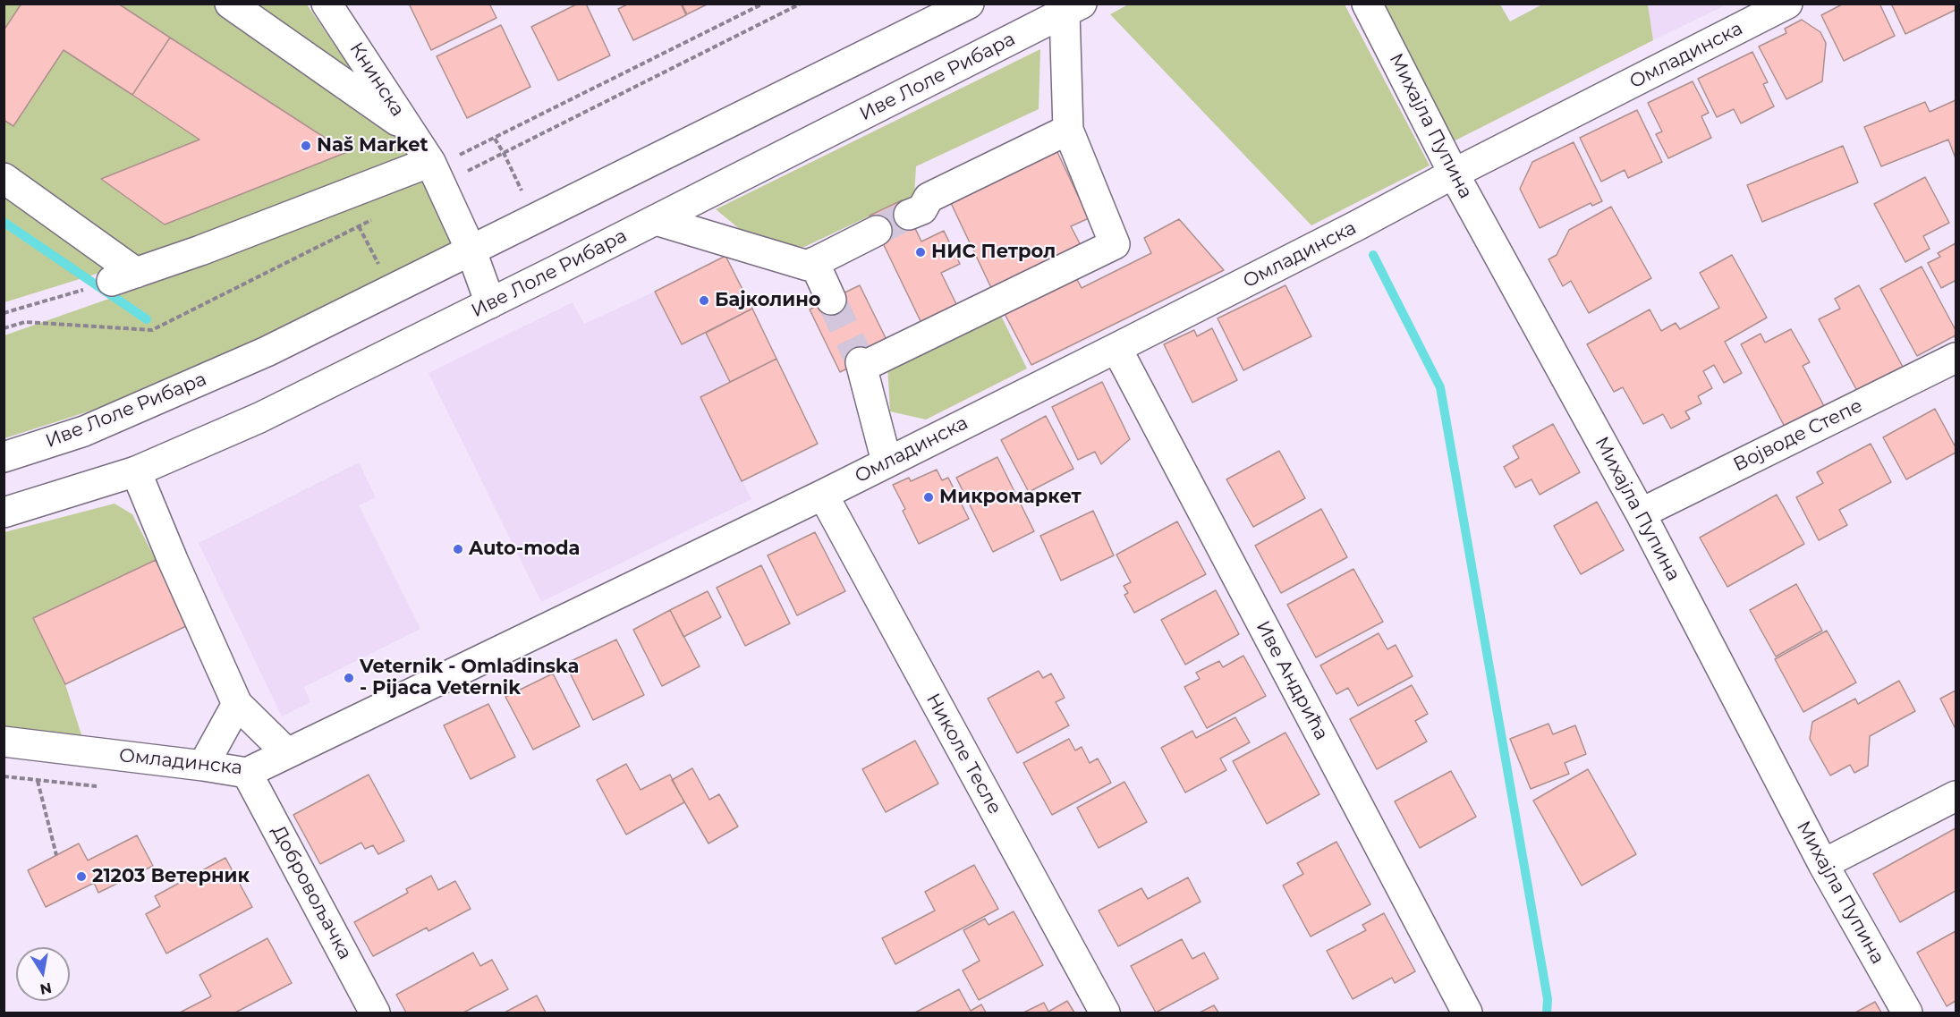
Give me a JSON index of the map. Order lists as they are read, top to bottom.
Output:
{
  "streets": {
    "street": [
      "Омладинска",
      "Иве Лоле Рибара",
      "Книнска",
      "Михајла Пупина",
      "Војводе Степе",
      "Иве Андрића",
      "Николе Тесле",
      "Добровољачка"
    ]
  },
  "crossings": [
    ["Омладинска", "Михајла Пупина"],
    ["Омладинска", "Иве Андрића"],
    ["Омладинска", "Николе Тесле"],
    ["Омладинска", "Добровољачка"],
    ["Иве Лоле Рибара", "Книнска"],
    ["Михајла Пупина", "Војводе Степе"]
  ],
  "places": [
    "Naš Market",
    "НИС Петрол",
    "Бајколино",
    "Микромаркет",
    "Auto-moda",
    "Veternik - Omladinska - Pijaca Veternik",
    "21203 Ветерник"
  ],
  "north": "bottom"
}
